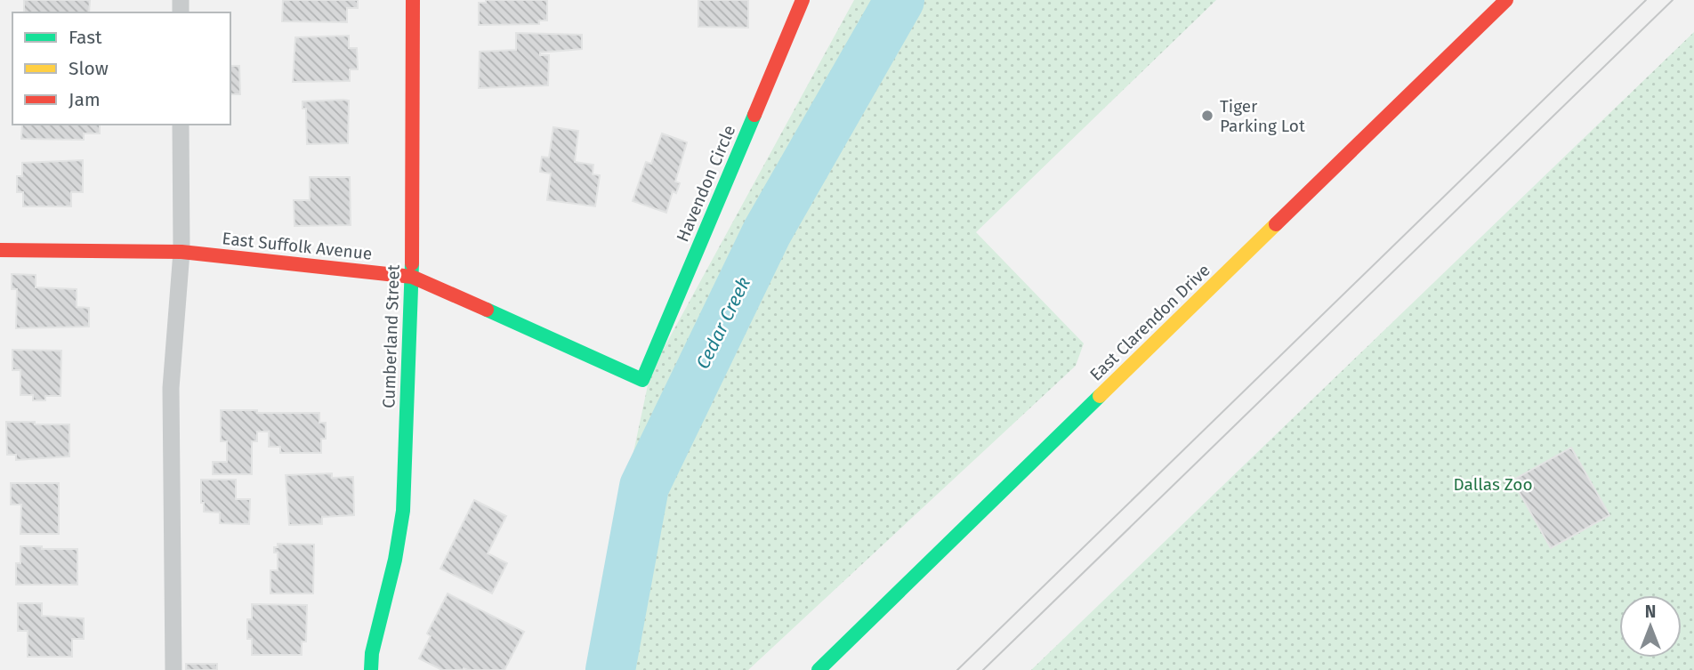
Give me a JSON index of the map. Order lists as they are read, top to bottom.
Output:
{
  "streets": {
    "street": [
      "Havendon Circle",
      "East Suffolk Avenue",
      "East Clarendon Drive",
      "Cumberland Street"
    ]
  },
  "crossings": [
    ["Havendon Circle", "East Suffolk Avenue"],
    ["East Suffolk Avenue", "Cumberland Street"]
  ],
  "water": ["Cedar Creek"],
  "parks": ["Dallas Zoo"],
  "places": ["Tiger Parking Lot"],
  "legend": ["Fast", "Slow", "Jam"],
  "north": "top"
}
